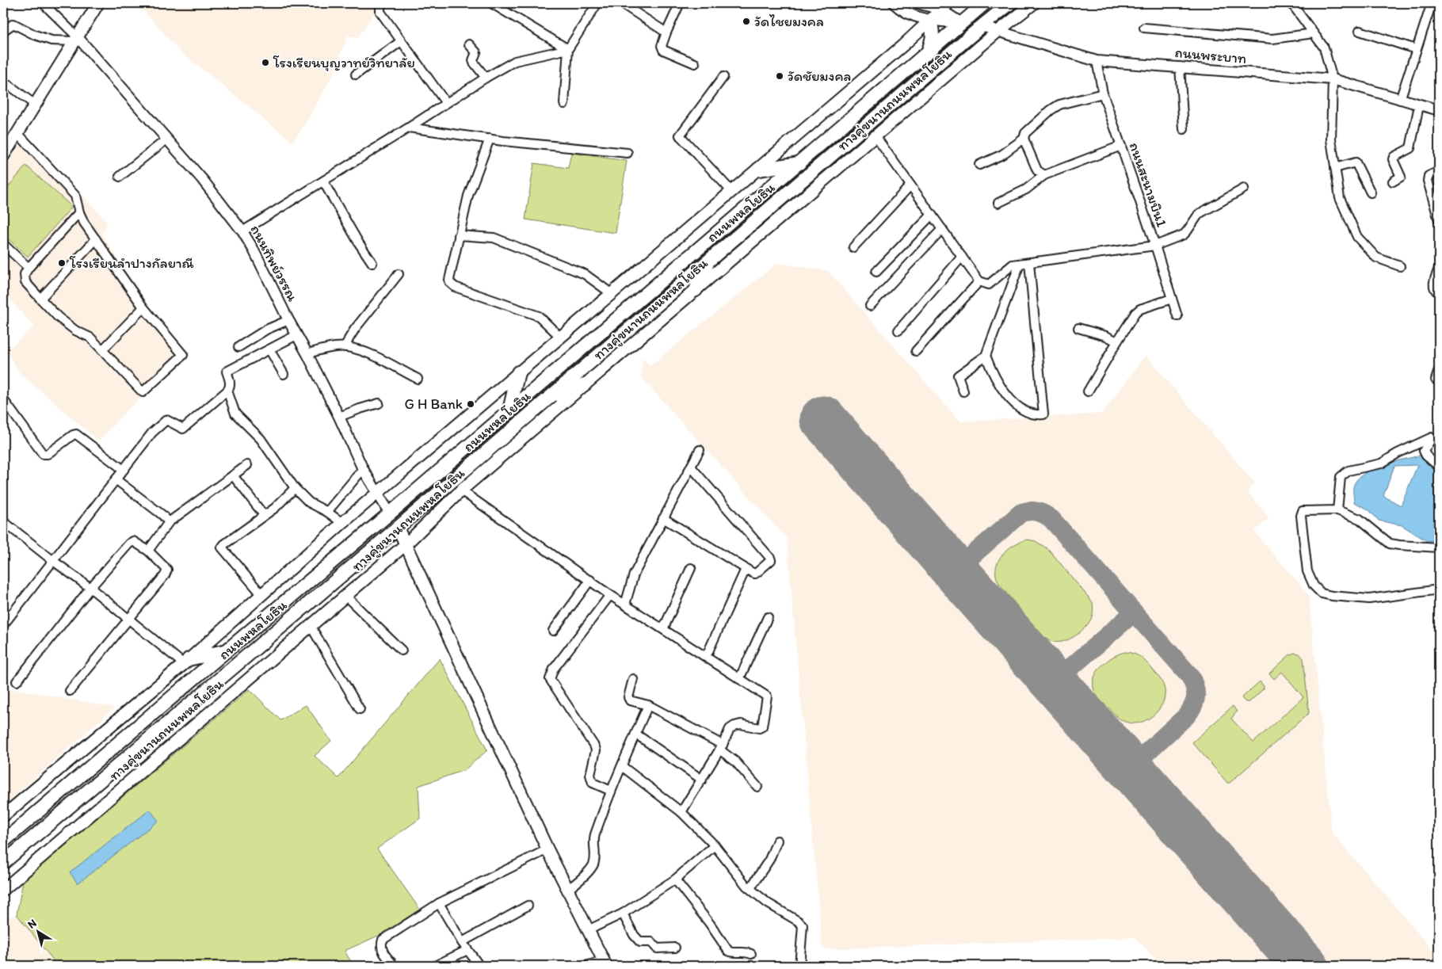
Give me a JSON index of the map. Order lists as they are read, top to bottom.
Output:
{
  "streets": {
    "highway": ["ถนนพหลโยธิน"],
    "main road": ["ทางคู่ขนานถนนพหลโยธิน"],
    "street": ["ถนนพระบาท", "ถนนสะนามบิน1", "ถนนทิพย์วรรณ"]
  },
  "crossings": [
    ["ถนนพระบาท", "ทางคู่ขนานถนนพหลโยธิน"],
    ["ถนนพระบาท", "ถนนสะนามบิน1"],
    ["ถนนพระบาท", "ถนนพหลโยธิน"],
    ["ถนนพหลโยธิน", "ถนนทิพย์วรรณ"]
  ],
  "places": [
    "วัดไชยมงคล",
    "โรงเรียนบุญวาทย์วิทยาลัย",
    "วัดชัยมงคล",
    "โรงเรียนลำปางกัลยาณี",
    "G H Bank"
  ],
  "north": "top left"
}
